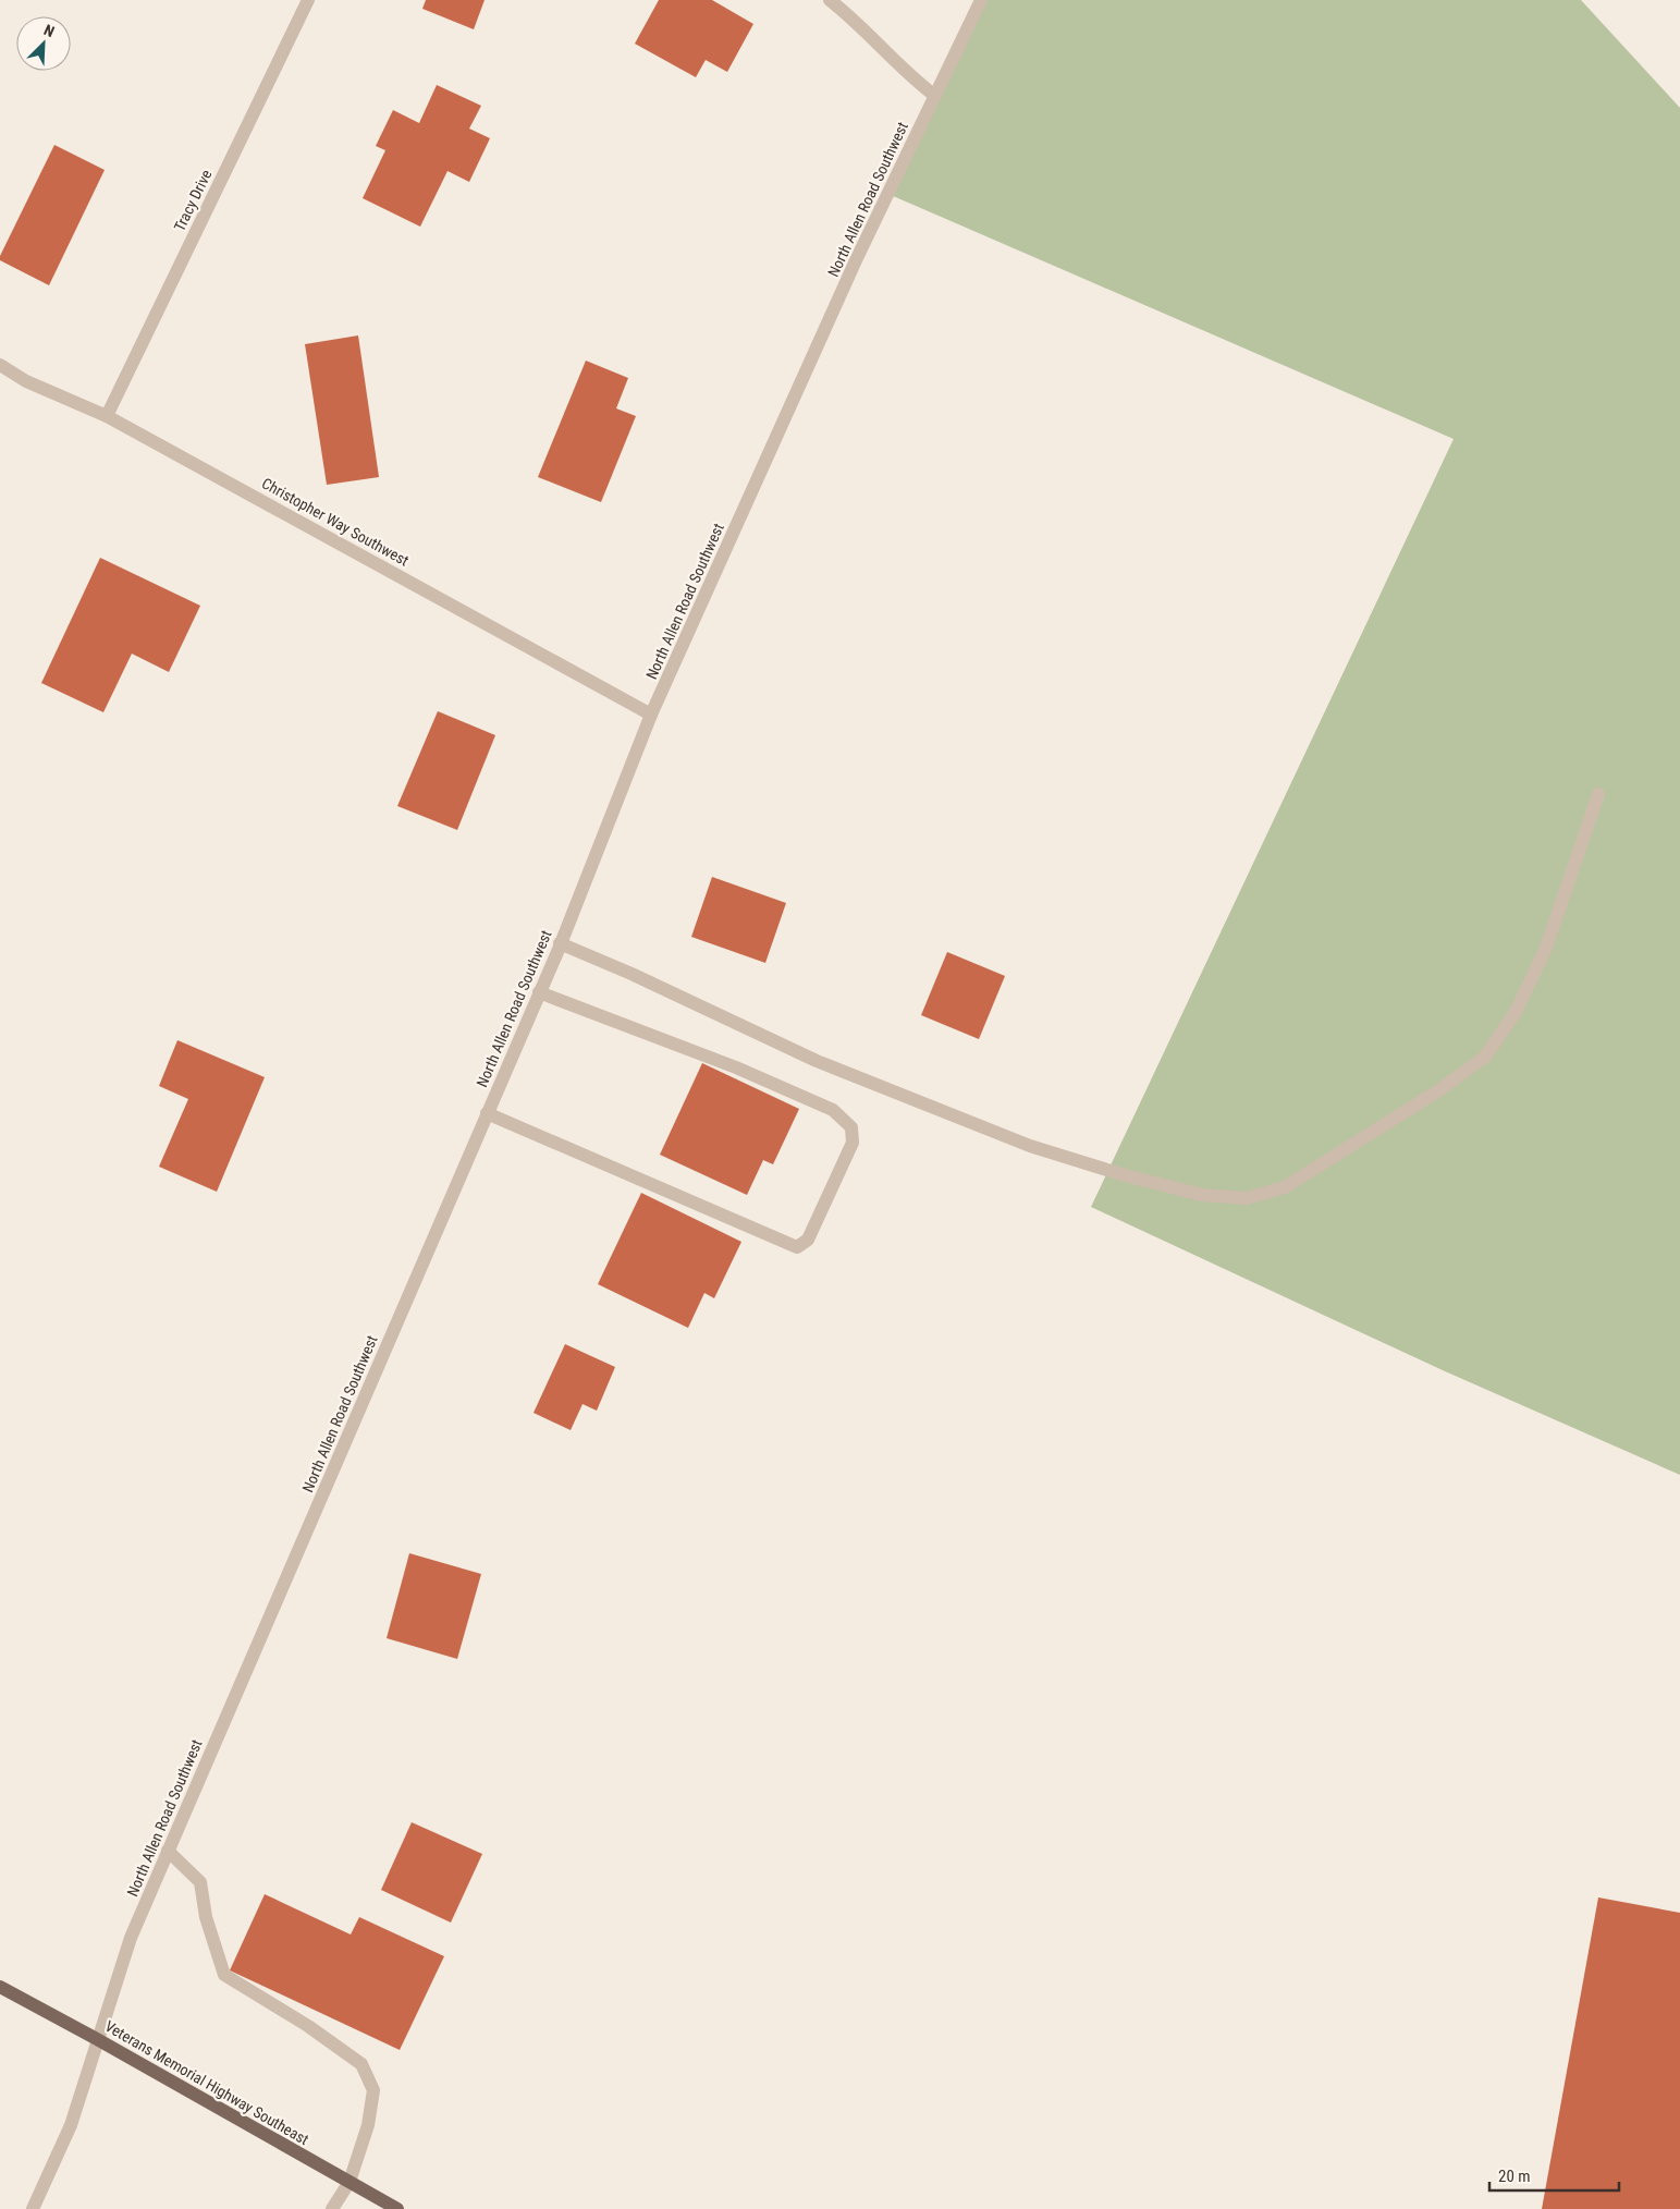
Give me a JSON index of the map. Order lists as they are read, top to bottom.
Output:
{
  "streets": {
    "main road": ["Veterans Memorial Highway Southeast"],
    "street": ["North Allen Road Southwest", "Tracy Drive", "Christopher Way Southwest"]
  },
  "crossings": [
    ["North Allen Road Southwest", "Christopher Way Southwest"],
    ["North Allen Road Southwest", "Veterans Memorial Highway Southeast"],
    ["Tracy Drive", "Christopher Way Southwest"]
  ],
  "scale_bar": "20 m",
  "north": "top right"
}
